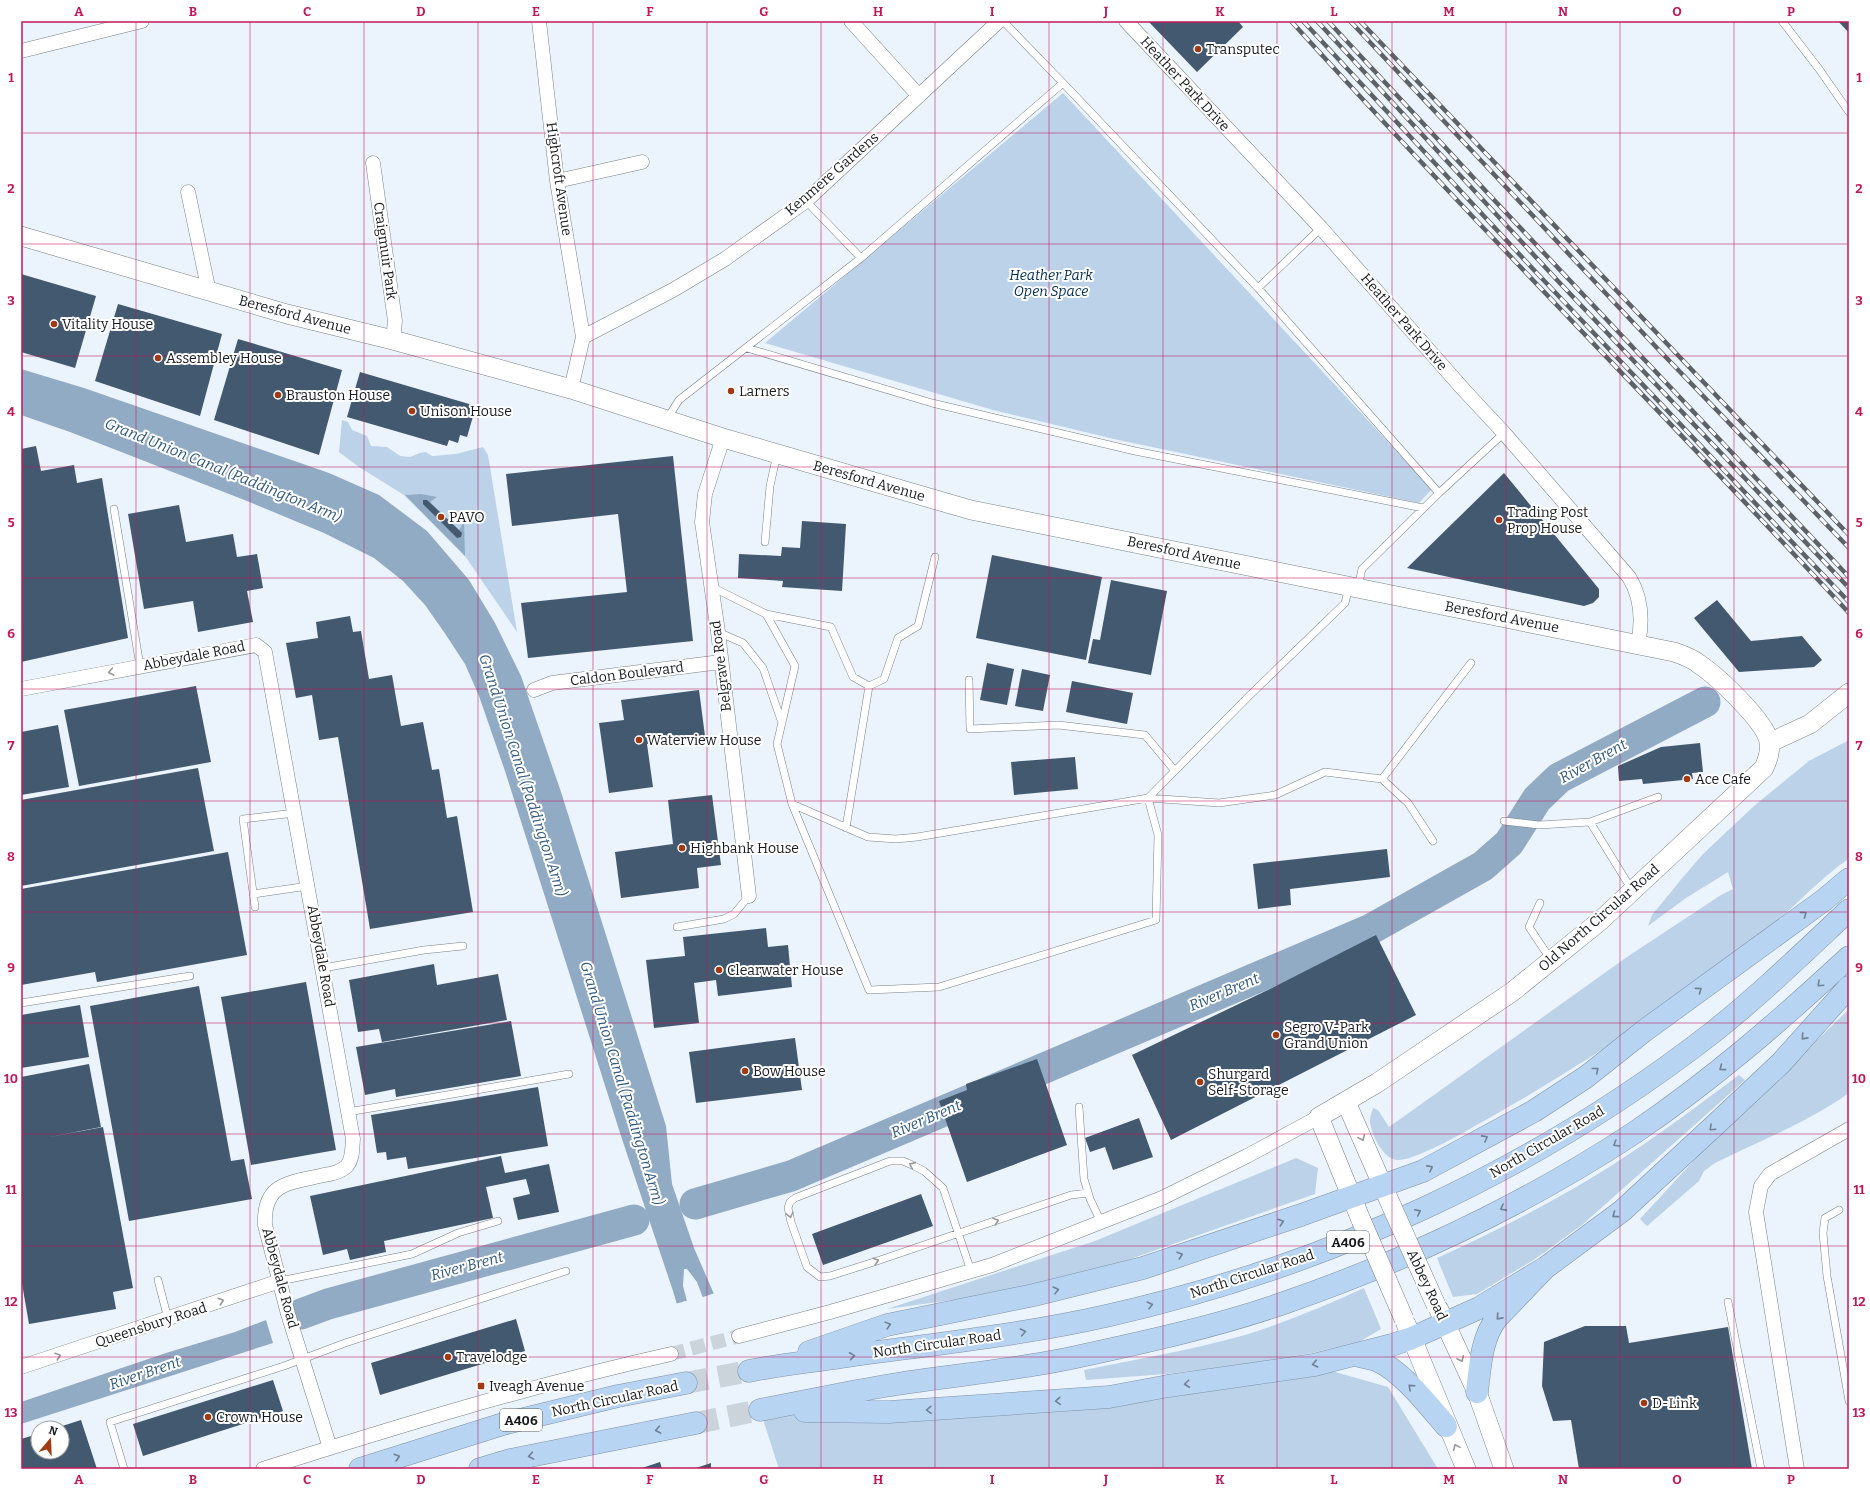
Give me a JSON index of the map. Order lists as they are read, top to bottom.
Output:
{
  "streets": {
    "highway": ["North Circular Road", "A406"],
    "street": [
      "Heather Park Drive",
      "Kenmere Gardens",
      "Highcroft Avenue",
      "Craigmuir Park",
      "Beresford Avenue",
      "Abbeydale Road",
      "Belgrave Road",
      "Caldon Boulevard",
      "Old North Circular Road",
      "Abbey Road",
      "Queensbury Road"
    ]
  },
  "crossings": [
    ["Heather Park Drive", "Beresford Avenue"],
    ["Kenmere Gardens", "Highcroft Avenue"],
    ["Craigmuir Park", "Beresford Avenue"],
    ["Beresford Avenue", "Belgrave Road"],
    ["Beresford Avenue", "Old North Circular Road"],
    ["Abbeydale Road", "Queensbury Road"],
    ["Belgrave Road", "Caldon Boulevard"],
    ["Old North Circular Road", "Abbey Road"]
  ],
  "one_way": ["Queensbury Road"],
  "water": ["Grand Union Canal (Paddington Arm)", "River Brent"],
  "parks": ["Heather Park Open Space"],
  "places": {
    "other": [
      "Transputec",
      "Vitality House",
      "Assembley House",
      "Larners",
      "Brauston House",
      "Unison House",
      "PAVO",
      "Trading Post Prop House",
      "Waterview House",
      "Ace Cafe",
      "Highbank House",
      "Clearwater House",
      "Segro V-Park Grand Union",
      "Bow House",
      "Shurgard Self-Storage",
      "Travelodge",
      "D-Link",
      "Crown House"
    ],
    "transit": ["Iveagh Avenue"]
  },
  "north": "top",
  "grid": {
    "columns": [
      "A",
      "B",
      "C",
      "D",
      "E",
      "F",
      "G",
      "H",
      "I",
      "J",
      "K",
      "L",
      "M",
      "N",
      "O",
      "P"
    ],
    "rows": [
      "1",
      "2",
      "3",
      "4",
      "5",
      "6",
      "7",
      "8",
      "9",
      "10",
      "11",
      "12",
      "13"
    ]
  }
}
